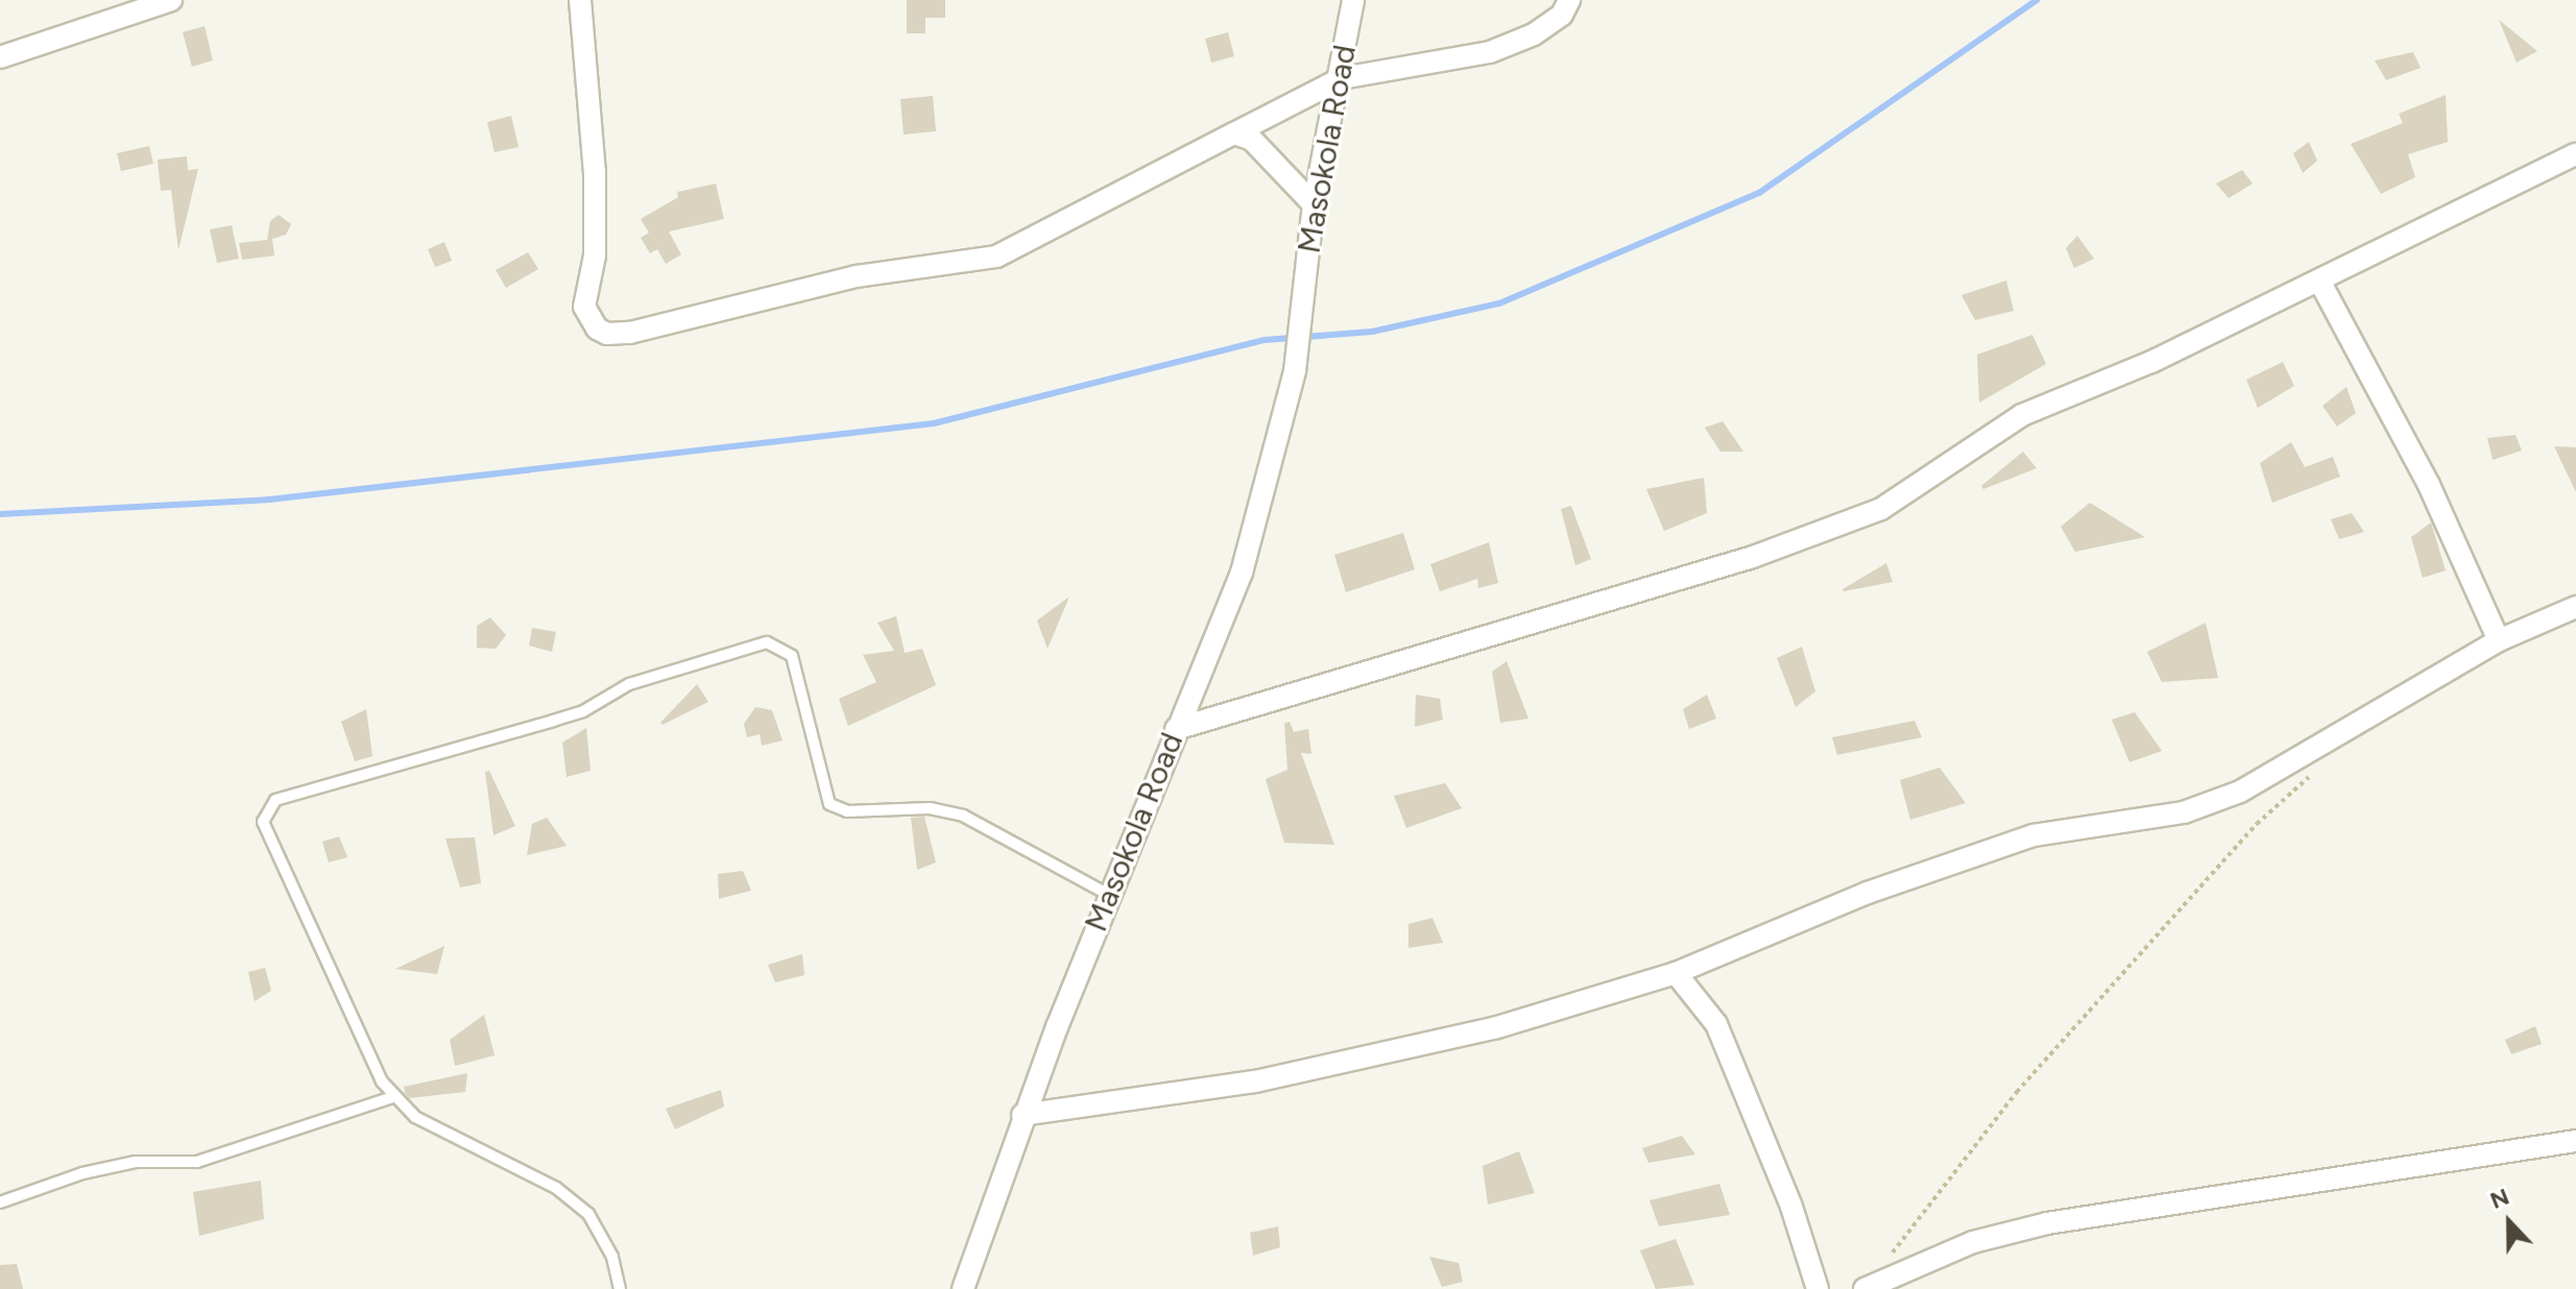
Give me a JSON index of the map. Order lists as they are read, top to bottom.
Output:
{
  "streets": {
    "street": ["Masokola Road"]
  },
  "north": "top"
}
